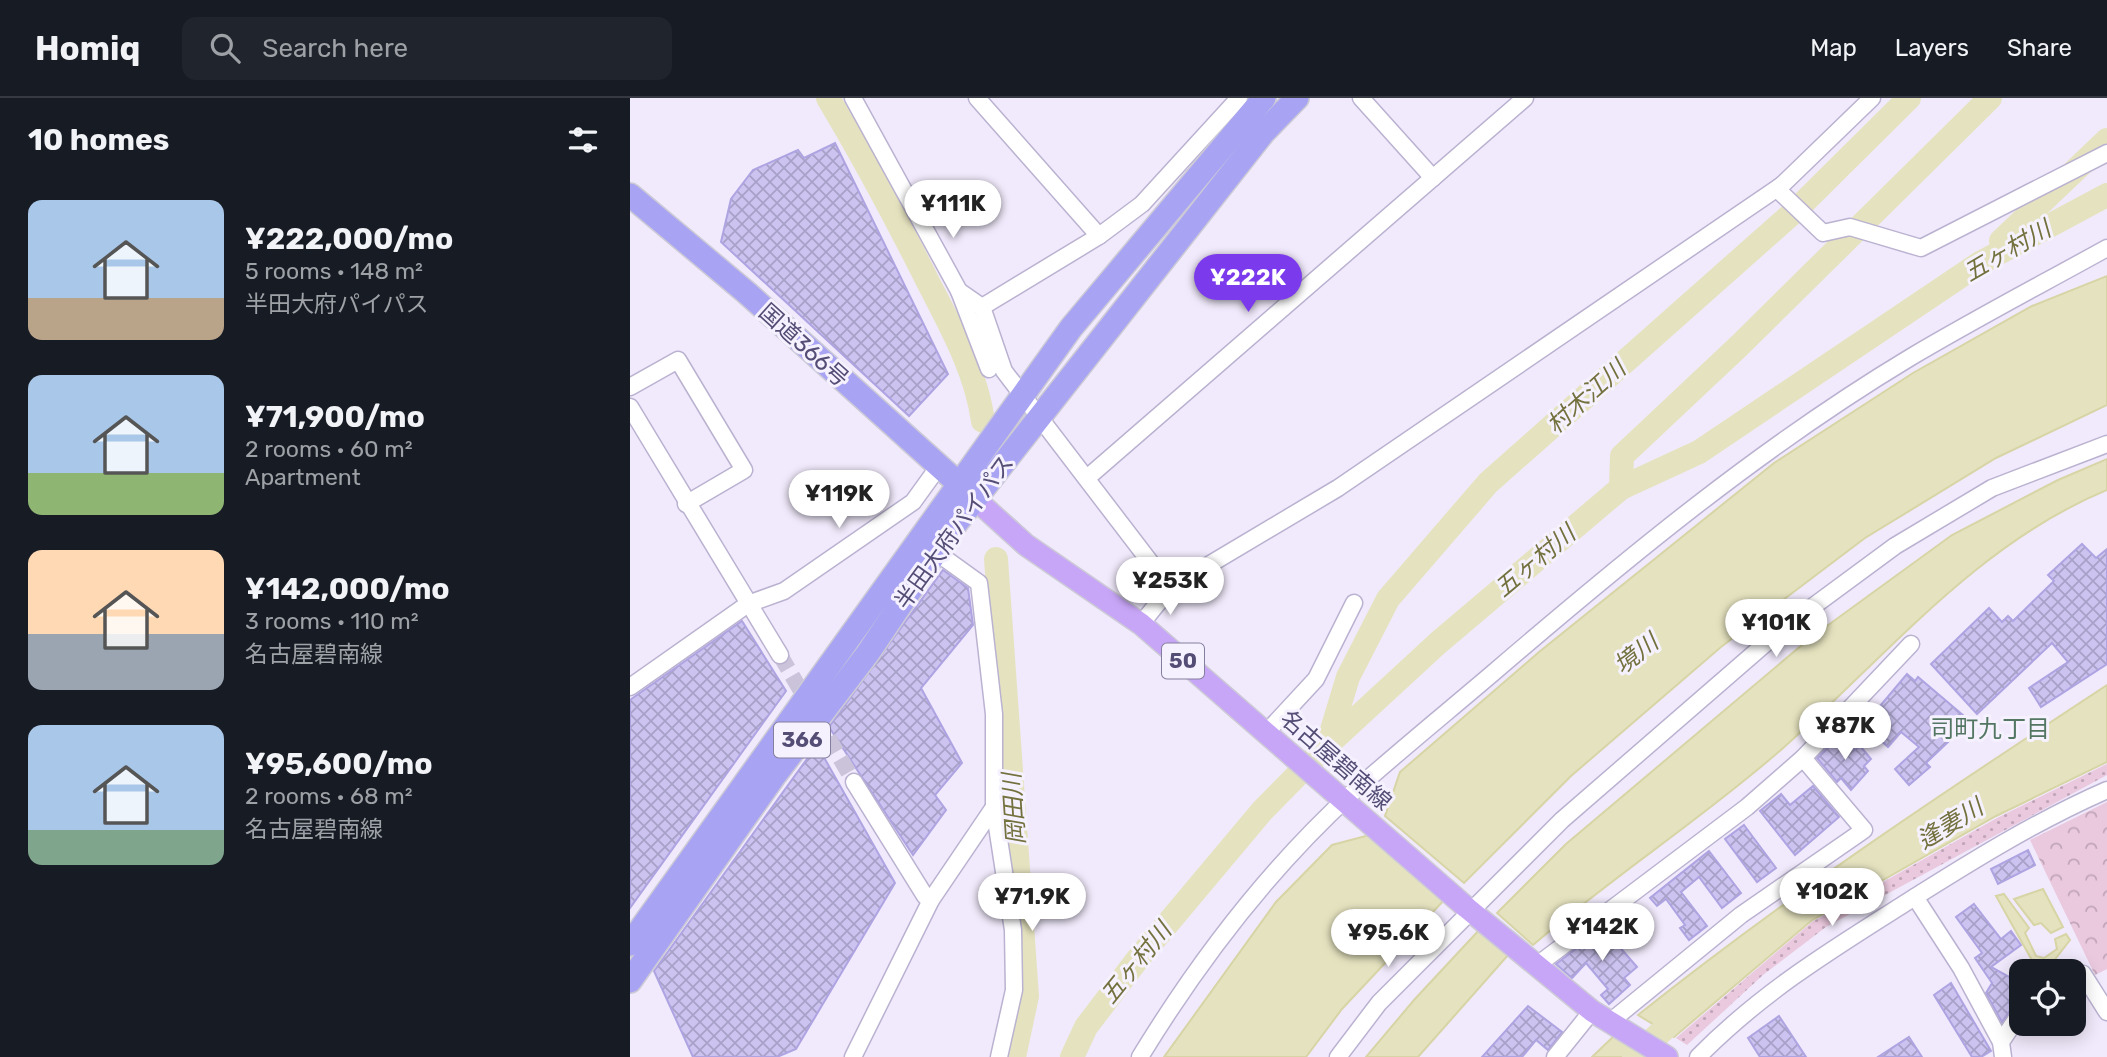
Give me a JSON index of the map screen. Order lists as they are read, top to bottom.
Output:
{
  "streets": {
    "highway": ["国道366号", "半田大府パイパス", "366"],
    "main road": ["50", "名古屋碧南線"]
  },
  "crossings": [
    ["国道366号", "半田大府パイパス"],
    ["国道366号", "名古屋碧南線"],
    ["半田大府パイパス", "名古屋碧南線"]
  ],
  "districts": ["司町九丁目"],
  "water": [
    "五ヶ村川",
    "村木江川",
    "境川",
    "岡田川",
    "逢妻川"
  ],
  "page": {
    "header": "Homiq",
    "search": "Search here",
    "nav": ["Map", "Layers", "Share"],
    "heading": "10 homes",
    "price": [
      "¥111K",
      "¥222K",
      "¥119K",
      "¥253K",
      "¥101K",
      "¥87K",
      "¥102K",
      "¥71.9K",
      "¥142K",
      "¥95.6K"
    ],
    "list": [
      {
        "name": "¥222,000/mo",
        "note": "5 rooms · 148 m² · 半田大府パイパス"
      },
      {
        "name": "¥71,900/mo",
        "note": "2 rooms · 60 m² · Apartment"
      },
      {
        "name": "¥142,000/mo",
        "note": "3 rooms · 110 m² · 名古屋碧南線"
      },
      {
        "name": "¥95,600/mo",
        "note": "2 rooms · 68 m² · 名古屋碧南線"
      }
    ]
  }
}
